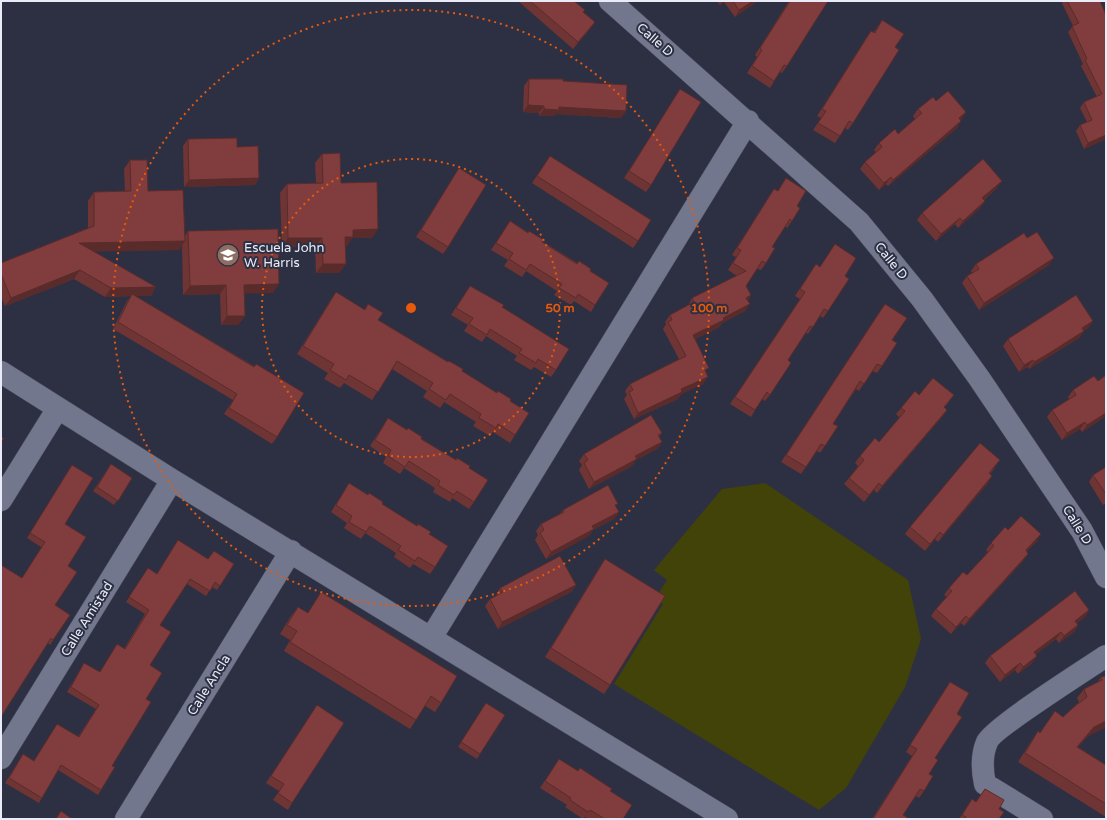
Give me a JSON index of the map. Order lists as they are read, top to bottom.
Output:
{
  "streets": {
    "street": ["Calle D", "Calle Amistad", "Calle Ancla"]
  },
  "places": {
    "school or university": ["Escuela John W. Harris"]
  },
  "rings": ["50 m", "100 m"]
}
